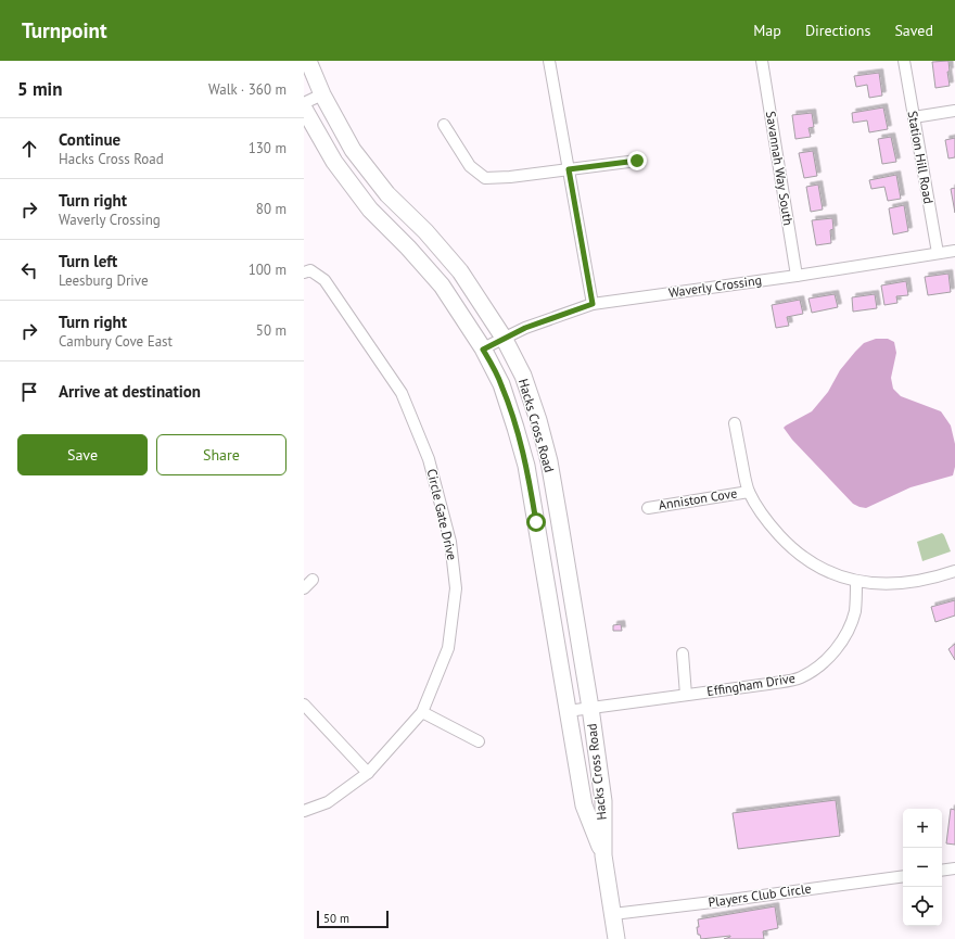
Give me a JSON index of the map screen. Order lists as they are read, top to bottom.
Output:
{
  "streets": {
    "main road": ["Hacks Cross Road"],
    "street": [
      "Station Hill Road",
      "Savannah Way South",
      "Waverly Crossing",
      "Anniston Cove",
      "Circle Gate Drive",
      "Effingham Drive",
      "Players Club Circle"
    ]
  },
  "crossings": [
    ["Station Hill Road", "Waverly Crossing"],
    ["Savannah Way South", "Waverly Crossing"],
    ["Waverly Crossing", "Hacks Cross Road"],
    ["Hacks Cross Road", "Effingham Drive"],
    ["Hacks Cross Road", "Players Club Circle"]
  ],
  "scale_bar": "50 m",
  "page": {
    "header": "Turnpoint",
    "nav": ["Map", "Directions", "Saved"],
    "heading": ["5 min", "Walk · 360 m"],
    "list": [
      ["Continue", "Hacks Cross Road", "130 m"],
      ["Turn right", "Waverly Crossing", "80 m"],
      ["Turn left", "Leesburg Drive", "100 m"],
      ["Turn right", "Cambury Cove East", "50 m"],
      "Arrive at destination"
    ],
    "buttons": ["Save", "Share"],
    "map_buttons": ["+", "−"],
    "scale": "50 m"
  }
}
